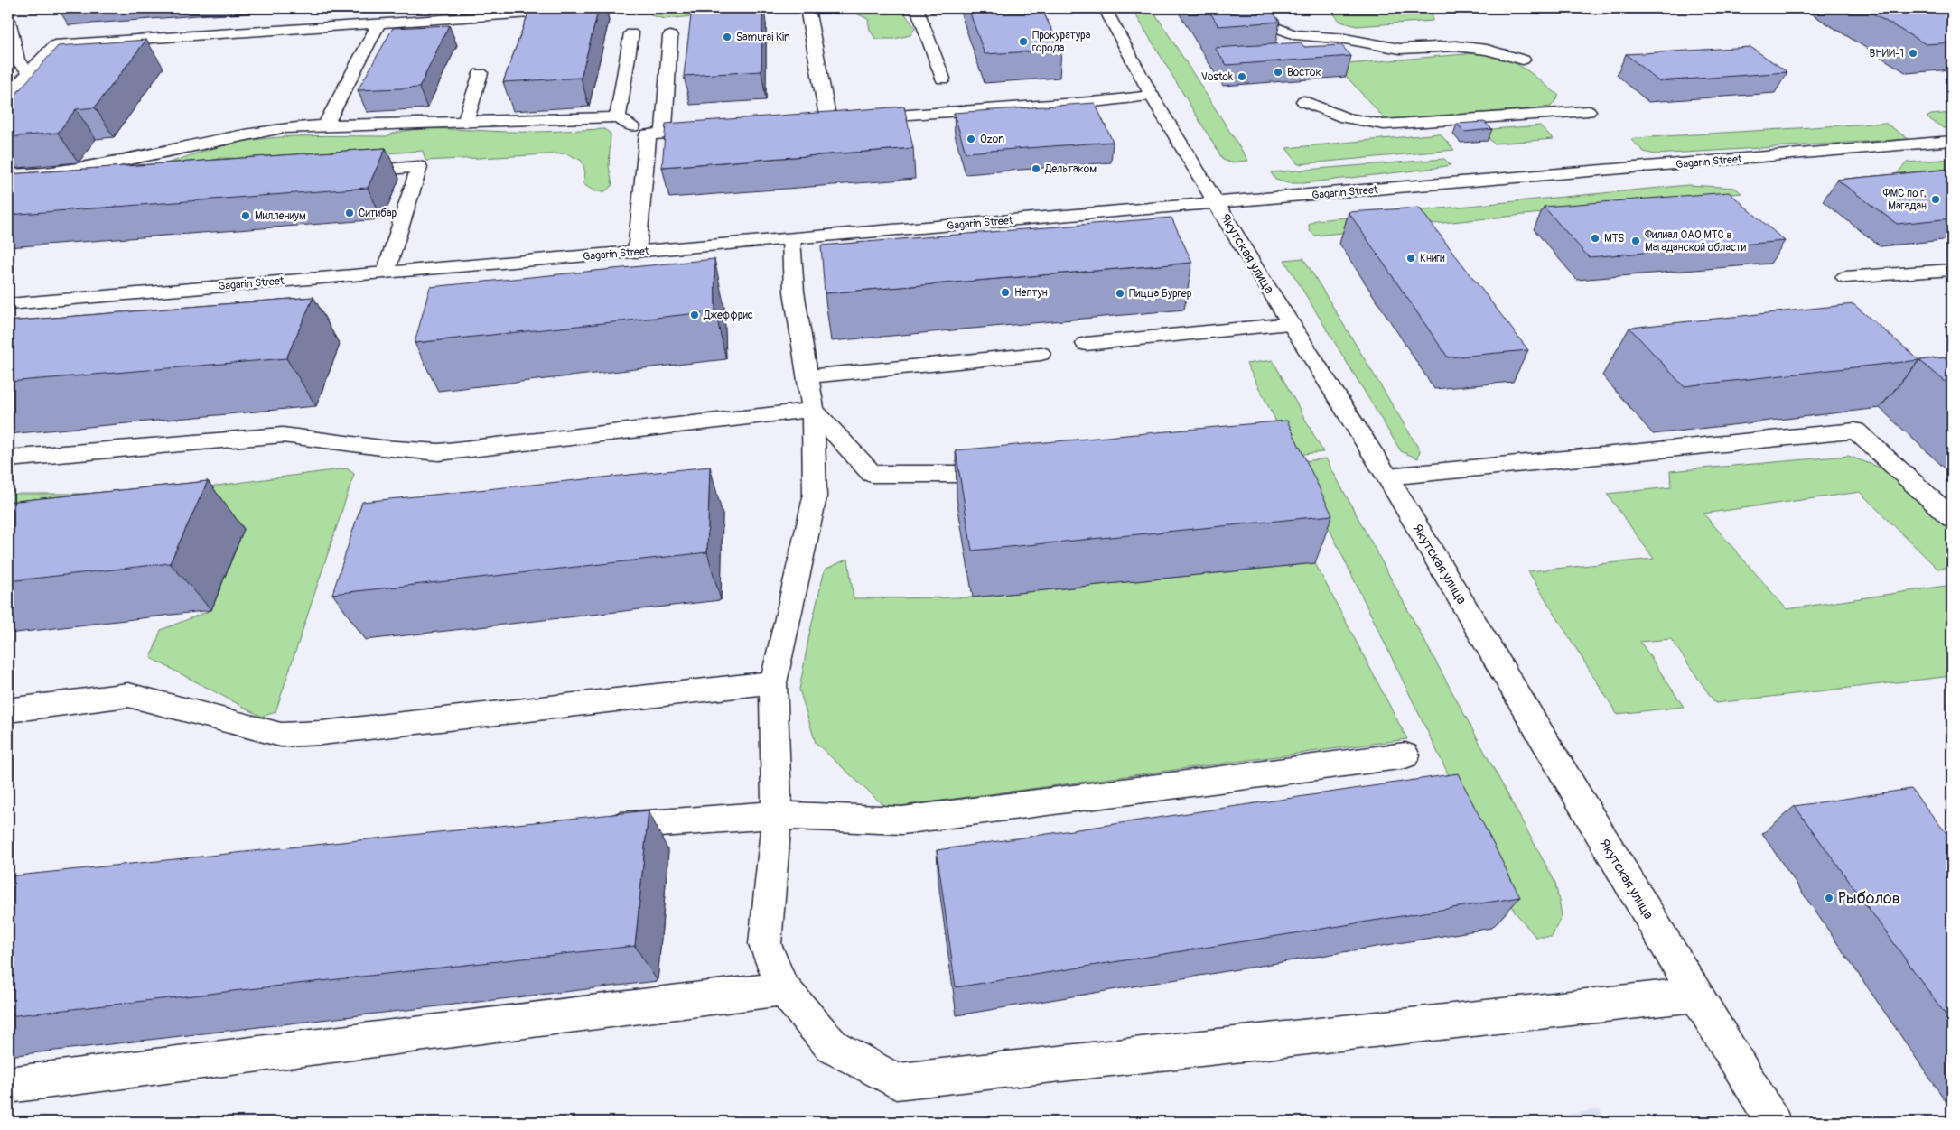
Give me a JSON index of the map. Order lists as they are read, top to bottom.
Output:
{
  "streets": {
    "main road": ["Gagarin Street", "Якутская улица"]
  },
  "crossings": [
    ["Gagarin Street", "Якутская улица"]
  ],
  "places": [
    "Samurai Kin",
    "Прокуратура города",
    "ВНИИ-1",
    "Восток",
    "Vostok",
    "Ozon",
    "Дельтаком",
    "ФМС по г. Магадан",
    "Ситибар",
    "Миллениум",
    "MTS",
    "Филиал ОАО МТС в Магаданской области",
    "Книги",
    "Нептун",
    "Пицца Бургер",
    "Джеффрис",
    "Рыболов"
  ]
}
